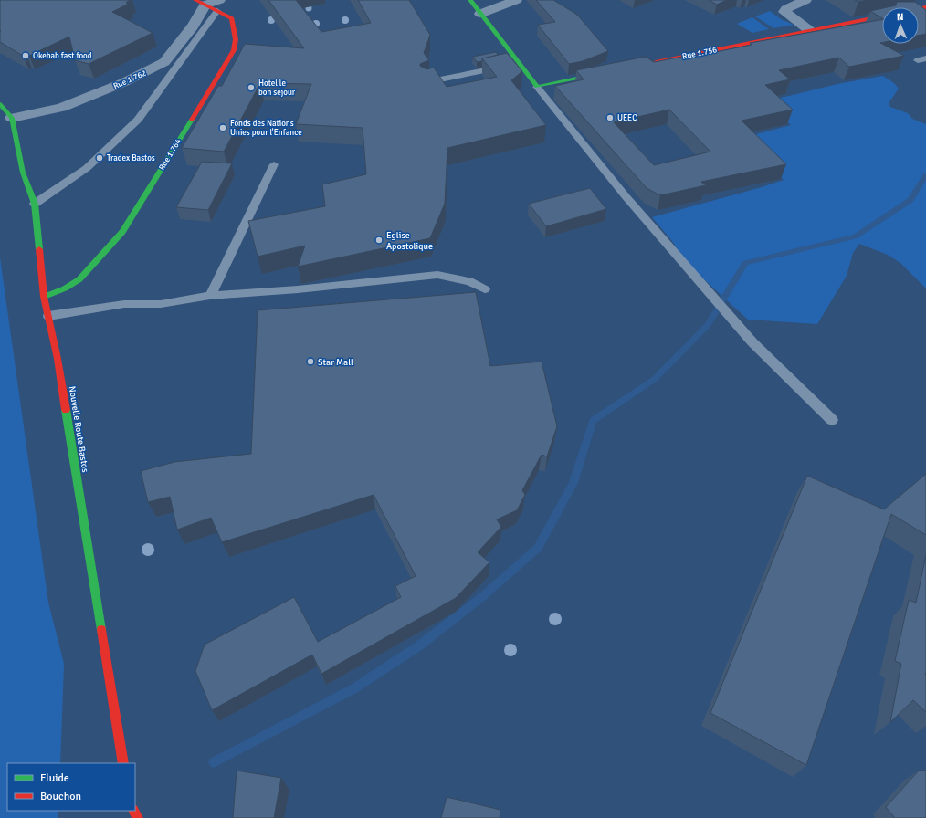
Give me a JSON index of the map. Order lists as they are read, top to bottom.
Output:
{
  "streets": {
    "street": [
      "Rue 1.756",
      "Rue 1.762",
      "Rue 1.764",
      "Nouvelle Route Bastos"
    ]
  },
  "crossings": [
    ["Rue 1.762", "Rue 1.764"],
    ["Rue 1.762", "Nouvelle Route Bastos"],
    ["Rue 1.764", "Nouvelle Route Bastos"]
  ],
  "places": [
    "Okebab fast food",
    "Hotel le bon séjour",
    "UEEC",
    "Fonds des Nations Unies pour l'Enfance",
    "Tradex Bastos",
    "Eglise Apostolique",
    "Star Mall"
  ],
  "legend": ["Fluide", "Bouchon"],
  "north": "top"
}
